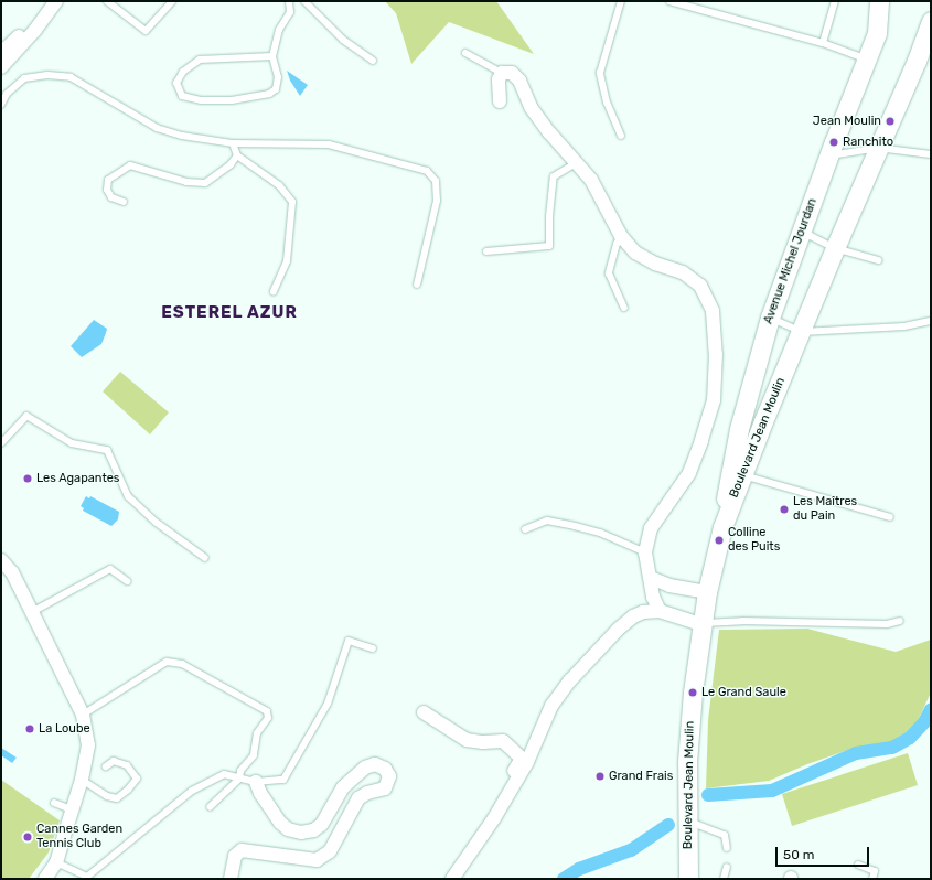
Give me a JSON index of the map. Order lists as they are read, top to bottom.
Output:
{
  "streets": {
    "main road": ["Avenue Michel Jourdan", "Boulevard Jean Moulin"]
  },
  "crossings": [
    ["Avenue Michel Jourdan", "Boulevard Jean Moulin"]
  ],
  "districts": ["ESTEREL AZUR"],
  "places": [
    "Jean Moulin",
    "Ranchito",
    "Les Agapantes",
    "Les Maîtres du Pain",
    "Colline des Puits",
    "Le Grand Saule",
    "La Loube",
    "Grand Frais",
    "Cannes Garden Tennis Club"
  ],
  "scale_bar": "50 m"
}
